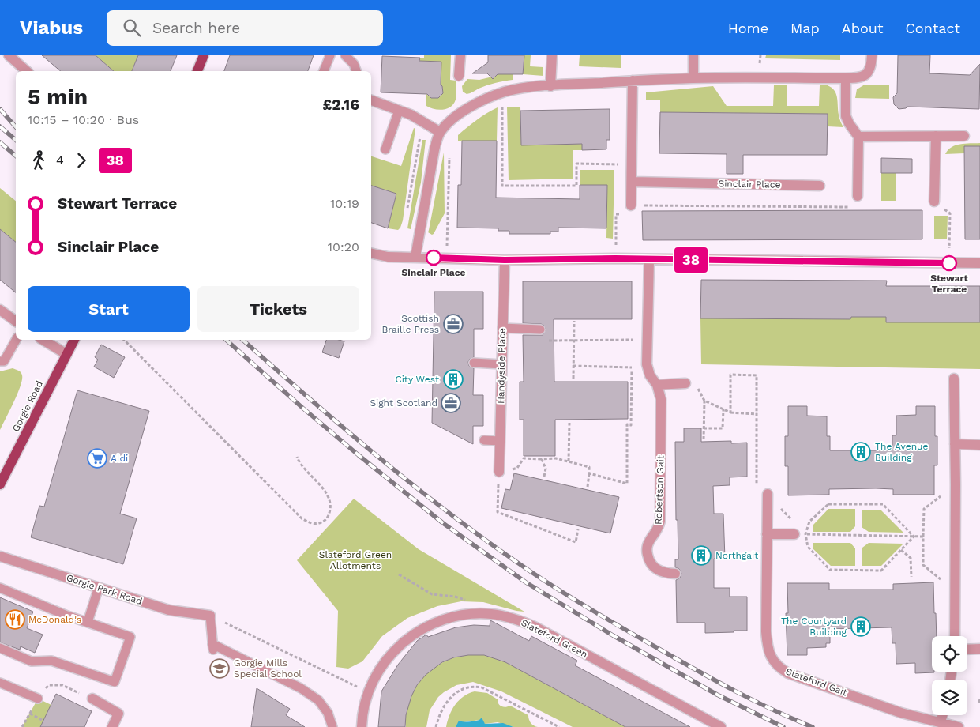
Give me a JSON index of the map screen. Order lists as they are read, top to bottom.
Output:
{
  "streets": {
    "main road": ["Gorgie Road"],
    "street": [
      "Sinclair Place",
      "Handyside Place",
      "Robertson Gait",
      "Gorgie Park Road",
      "Slateford Green",
      "Slateford Gait"
    ]
  },
  "parks": ["Slateford Green Allotments"],
  "places": {
    "other": ["Sinclair Place", "Stewart Terrace"],
    "office": ["Scottish Braille Press", "Sight Scotland"],
    "building": [
      "City West",
      "The Avenue Building",
      "Northgait",
      "The Courtyard Building"
    ],
    "supermarket": ["Aldi"],
    "restaurant": ["McDonald's"],
    "school or university": ["Gorgie Mills Special School"]
  },
  "lines": ["bus line 38"],
  "page": {
    "header": "Viabus",
    "search": "Search here",
    "nav": [
      "Home",
      "Map",
      "About",
      "Contact"
    ],
    "on_map": "38",
    "heading": ["5 min", "10:15 – 10:20 · Bus", "£2.16"],
    "legs": ["4", "38"],
    "list": [
      {
        "name": "Stewart Terrace",
        "value": "10:19"
      },
      {
        "name": "Sinclair Place",
        "value": "10:20"
      }
    ],
    "buttons": ["Start", "Tickets"]
  }
}
